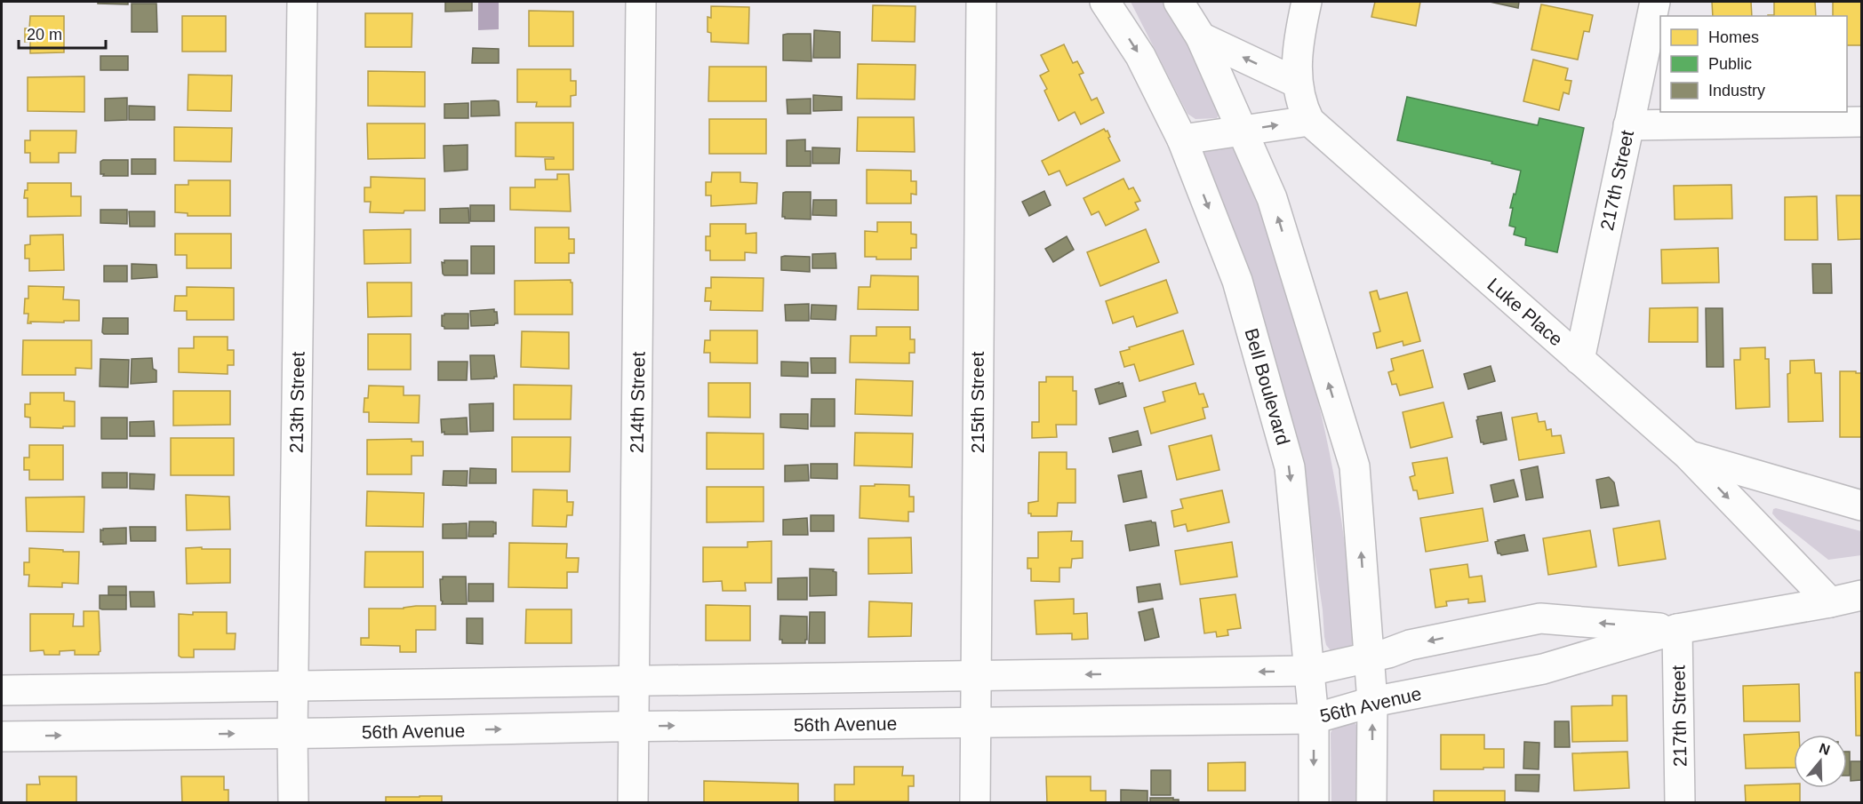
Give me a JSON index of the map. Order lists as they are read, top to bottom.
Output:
{
  "streets": {
    "street": [
      "217th Street",
      "Luke Place",
      "Bell Boulevard",
      "213th Street",
      "214th Street",
      "215th Street",
      "56th Avenue"
    ]
  },
  "crossings": [
    ["217th Street", "Luke Place"],
    ["217th Street", "56th Avenue"],
    ["Bell Boulevard", "56th Avenue"],
    ["213th Street", "56th Avenue"],
    ["214th Street", "56th Avenue"],
    ["215th Street", "56th Avenue"]
  ],
  "legend": ["Homes", "Public", "Industry"],
  "scale_bar": "20 m",
  "north": "top"
}
